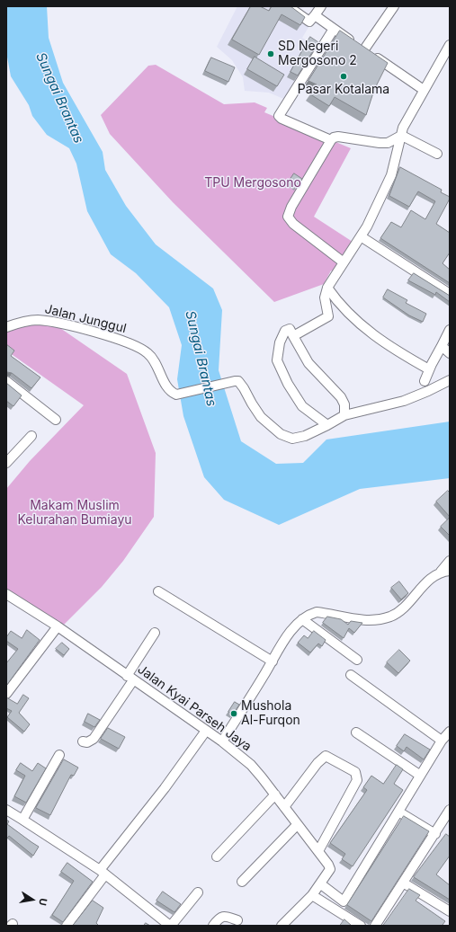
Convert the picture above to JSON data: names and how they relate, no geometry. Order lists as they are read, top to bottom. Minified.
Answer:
{"streets":{"street":["Jalan Junggul","Jalan Kyai Parseh Jaya"]},"water":["Sungai Brantas"],"parks":["TPU Mergosono","Makam Muslim Kelurahan Bumiayu"],"places":["SD Negeri Mergosono 2","Pasar Kotalama","Mushola Al-Furqon"],"north":"right"}
